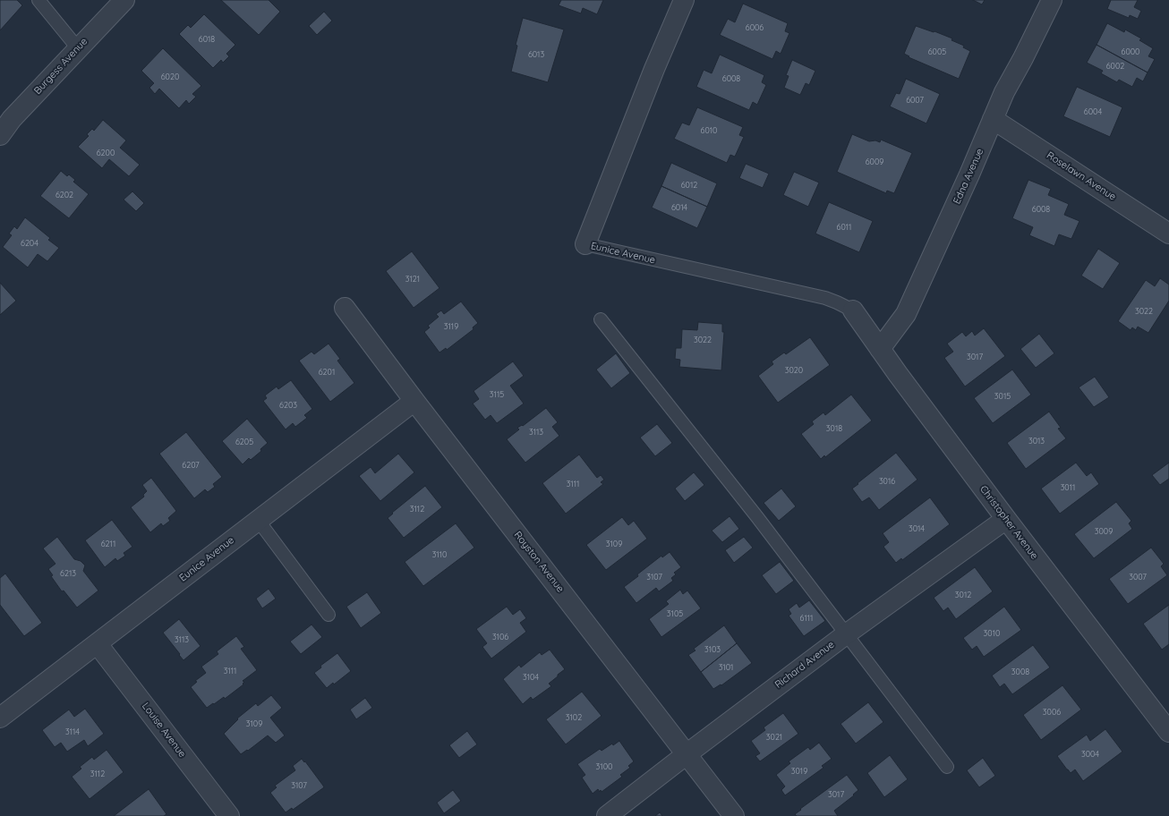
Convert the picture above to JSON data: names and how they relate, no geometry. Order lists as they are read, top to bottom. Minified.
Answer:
{"streets":{"street":["Burgess Avenue","Edna Avenue","Roselawn Avenue","Eunice Avenue","Christopher Avenue","Royston Avenue","Richard Avenue","Louise Avenue"]},"crossings":[["Edna Avenue","Roselawn Avenue"],["Edna Avenue","Christopher Avenue"],["Eunice Avenue","Christopher Avenue"],["Eunice Avenue","Royston Avenue"],["Eunice Avenue","Louise Avenue"],["Christopher Avenue","Richard Avenue"],["Royston Avenue","Richard Avenue"]],"house_numbers":["6006","6018","6005","6000","6013","6002","6020","6008","6007","6004","6010","6200","6009","6012","6202","6014","6008","6011","6204","3121","3022","3119","3022","3017","3020","6201","3115","3015","6203","3018","3113","3013","6205","6207","3016","3111","3011","3112","3014","3009","6211","3109","3110","6213","3107","3007","3012","3105","6111","3010","3106","3113","3103","3101","3111","3008","3104","3006","3102","3109","3114","3021","3004","3100","3019","3112","3107","3017"]}
